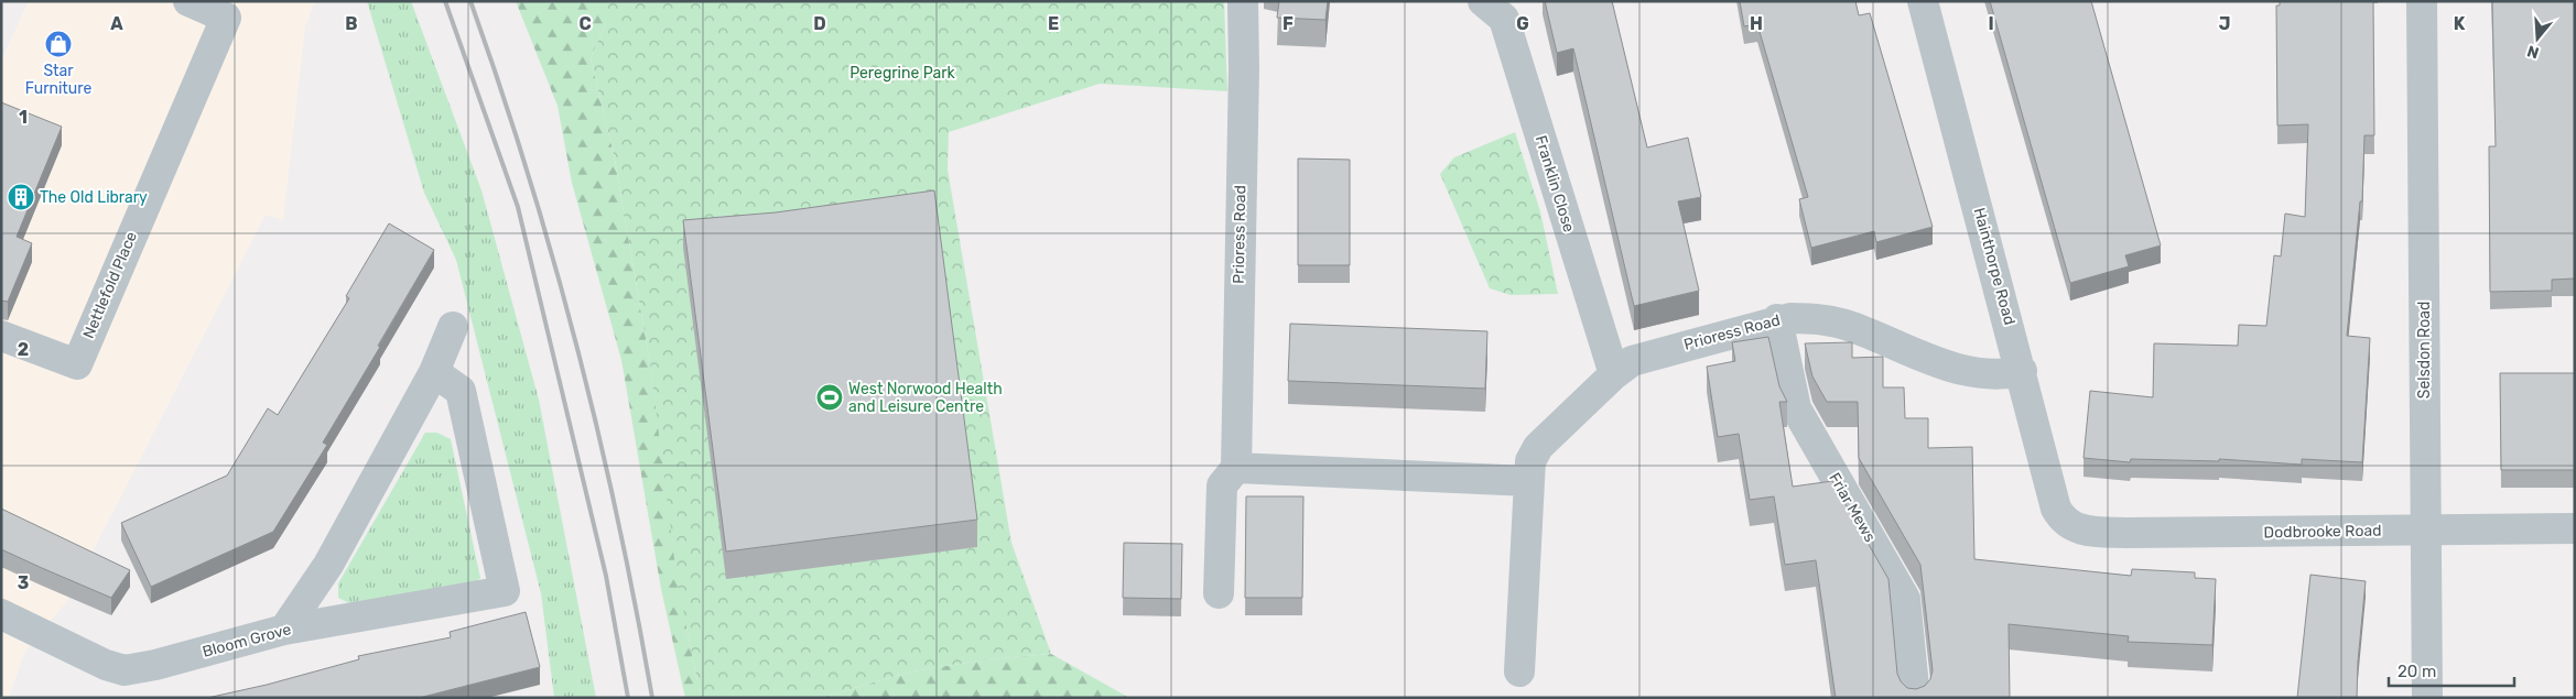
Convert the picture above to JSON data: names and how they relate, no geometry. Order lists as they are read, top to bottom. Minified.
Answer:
{"streets":{"street":["Franklin Close","Prioress Road","Hainthorpe Road","Nettlefold Place","Selsdon Road","Friar Mews","Dodbrooke Road","Bloom Grove"]},"crossings":[["Franklin Close","Prioress Road"],["Prioress Road","Hainthorpe Road"],["Prioress Road","Friar Mews"],["Hainthorpe Road","Dodbrooke Road"],["Selsdon Road","Dodbrooke Road"]],"parks":["Peregrine Park"],"places":{"shop":["Star Furniture"],"building":["The Old Library"],"sports":["West Norwood Health and Leisure Centre"]},"scale_bar":"20 m","north":"bottom","grid":{"columns":["A","B","C","D","E","F","G","H","I","J","K"],"rows":["1","2","3"]}}
